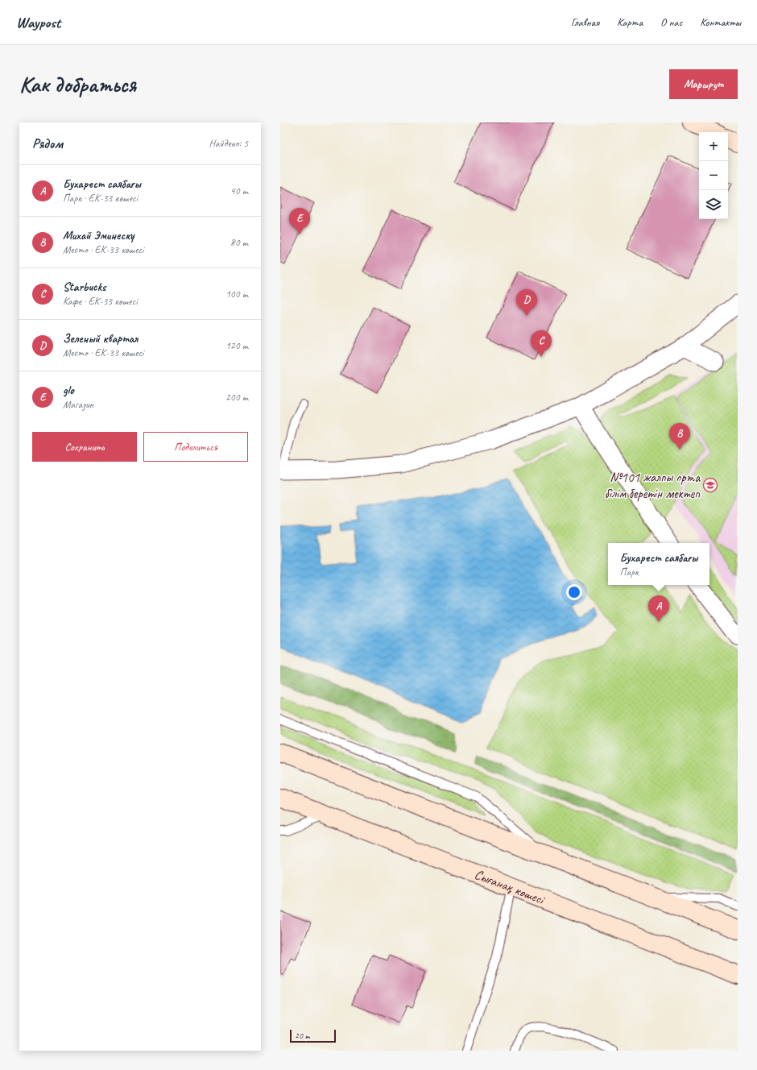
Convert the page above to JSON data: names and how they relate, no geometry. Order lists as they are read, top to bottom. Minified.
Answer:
{"streets":{"main road":["Сығанақ көшесі"]},"places":{"school or university":["№101 жалпы орта білім беретін мектеп"]},"scale_bar":"20 m","page":{"header":"Waypost","nav":["Главная","Карта","О нас","Контакты"],"buttons":["Маршрут",["Сохранить","Поделиться"]],"title":"Как добраться","heading":["Рядом","Найдено: 5"],"map_buttons":["+","−"],"list":[{"mark":"A","name":"Бухарест саябағы","note":"Парк · ЕК-33 көшесі","value":"40 m"},{"mark":"B","name":"Михай Эминеску","note":"Место · ЕК-33 көшесі","value":"80 m"},{"mark":"C","name":"Starbucks","note":"Кафе · ЕК-33 көшесі","value":"100 m"},{"mark":"D","name":"Зеленый квартал","note":"Место · ЕК-33 көшесі","value":"120 m"},{"mark":"E","name":"glo","note":"Магазин","value":"200 m"}],"pins":["E","D","C","B","A"],"popup":["Бухарест саябағы","Парк"],"scale":"20 m"}}
